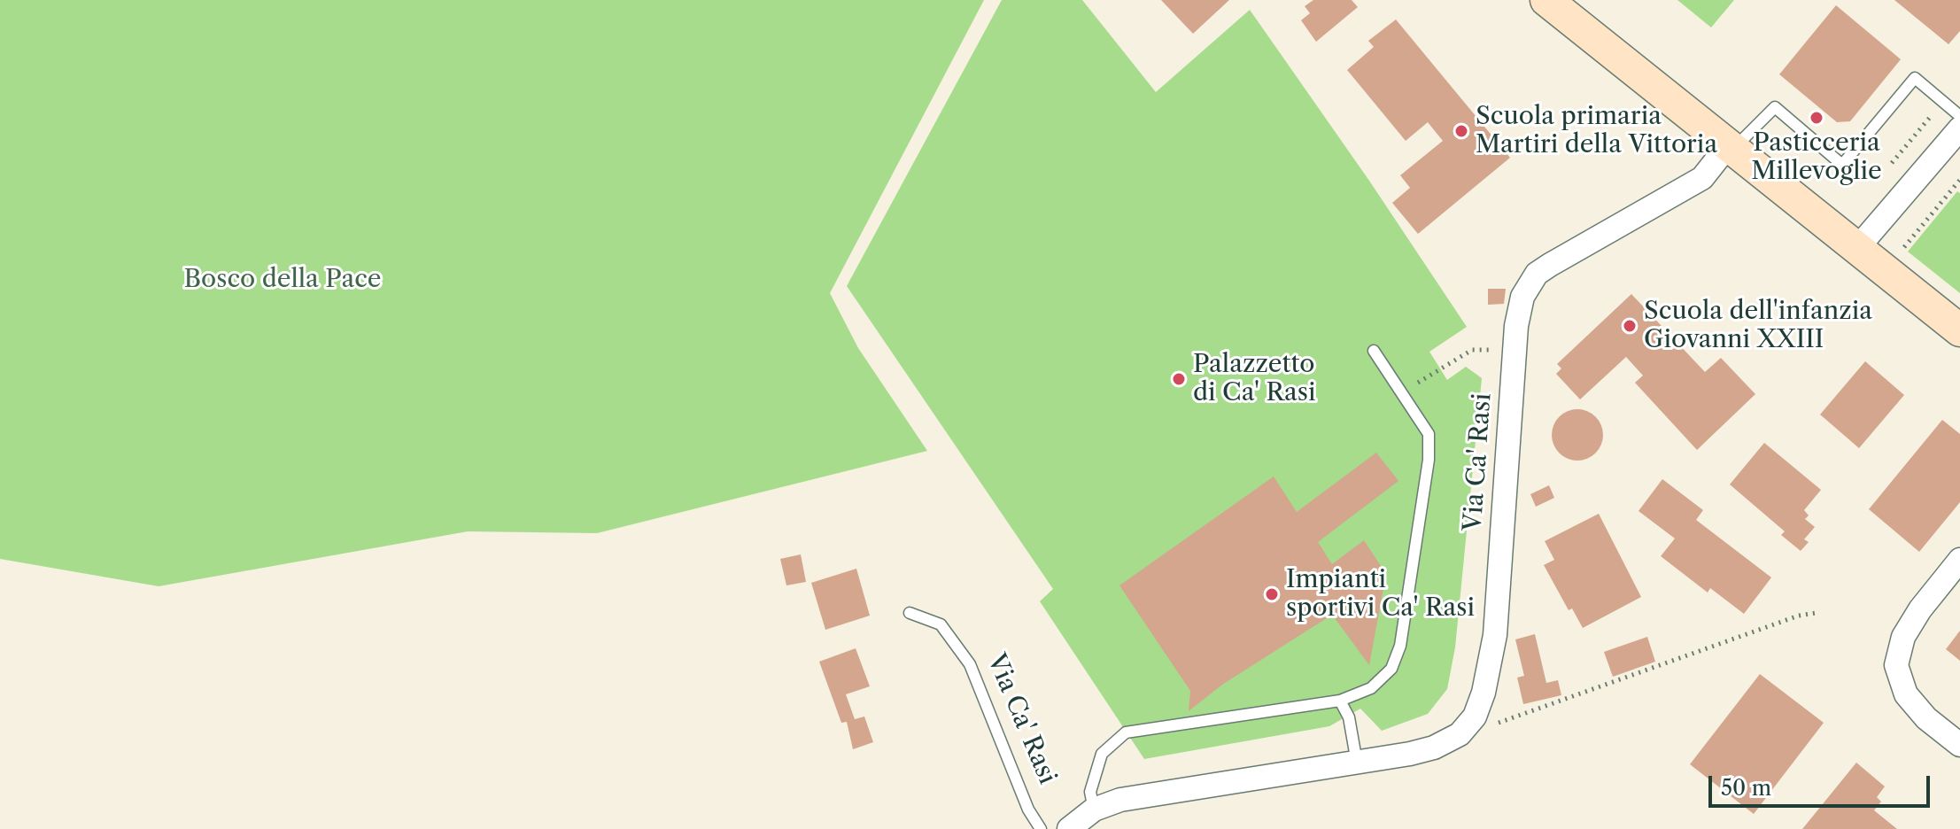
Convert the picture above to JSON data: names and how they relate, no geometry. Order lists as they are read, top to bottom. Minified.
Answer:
{"streets":{"street":["Via Ca' Rasi"]},"parks":["Bosco della Pace"],"places":["Pasticceria Millevoglie","Scuola primaria Martiri della Vittoria","Scuola dell'infanzia Giovanni XXIII","Palazzetto di Ca' Rasi","Impianti sportivi Ca' Rasi"],"scale_bar":"50 m"}
